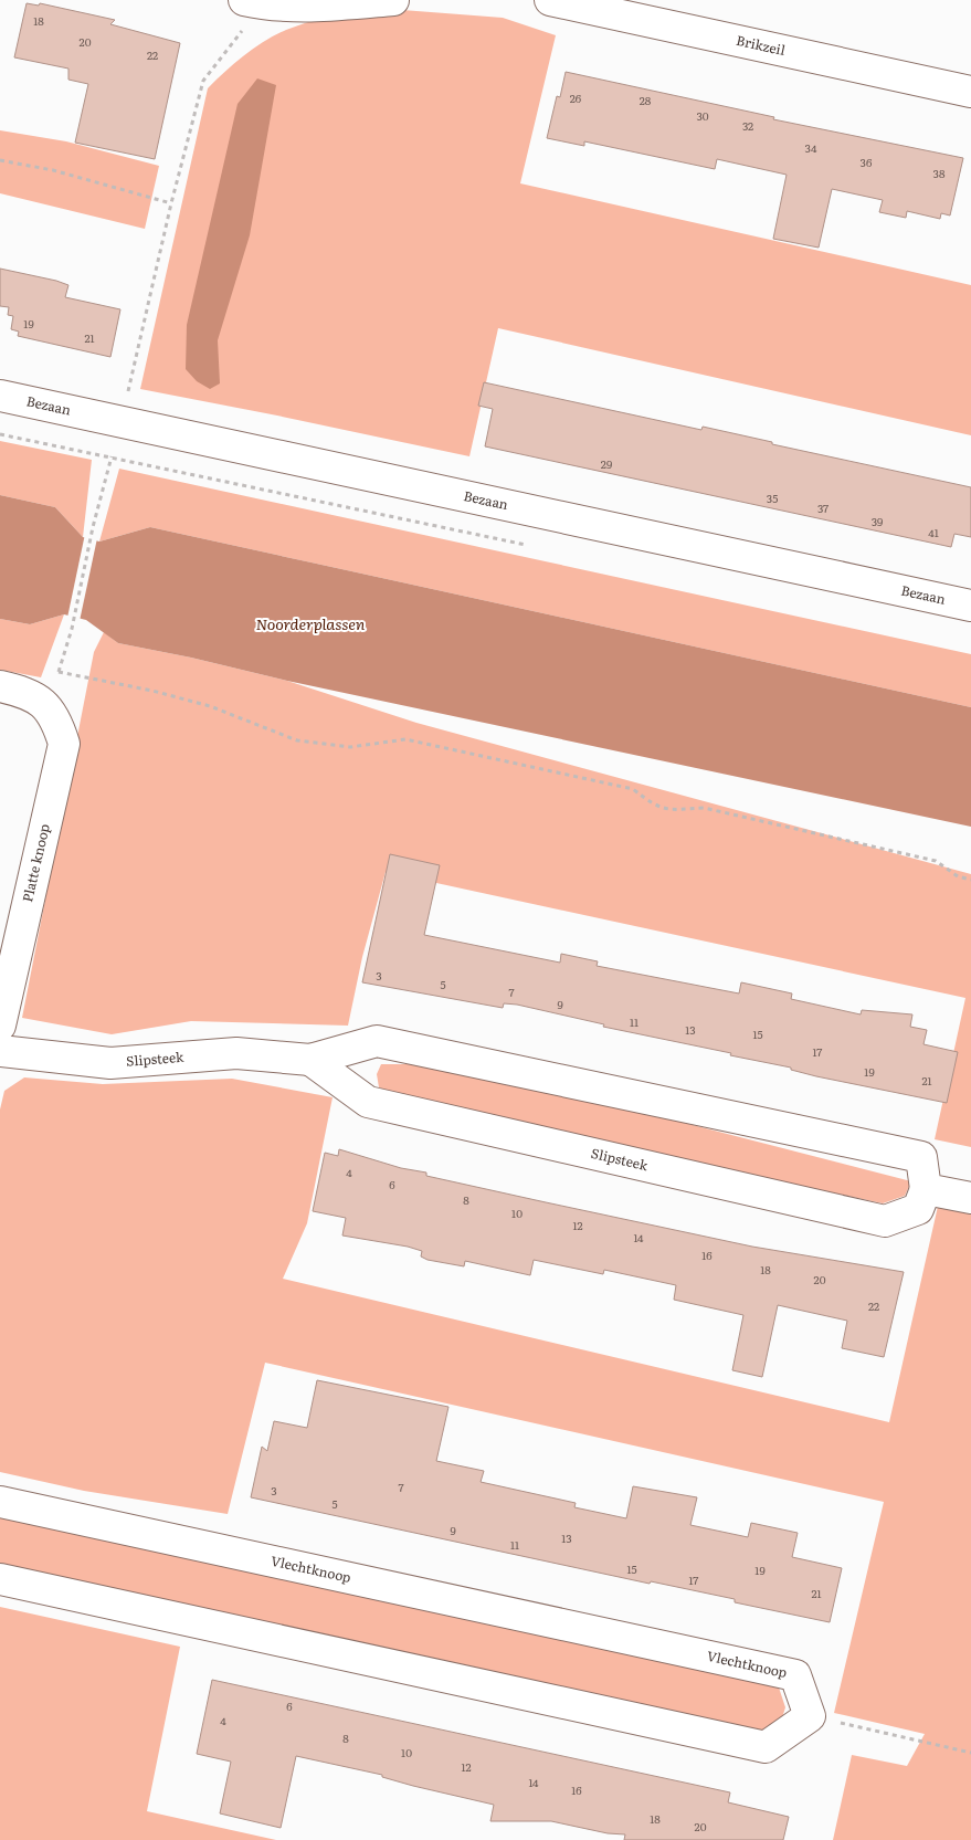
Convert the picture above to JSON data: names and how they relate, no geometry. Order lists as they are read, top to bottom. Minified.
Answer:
{"streets":{"street":["Brikzeil","Bezaan","Platte knoop","Slipsteek","Vlechtknoop"]},"water":["Noorderplassen"],"house_numbers":["18","20","22","26","28","30","32","34","36","38","19","21","29","35","37","39","41","3","5","7","9","11","13","15","17","19","21","4","6","8","10","12","14","16","18","20","22","7","3","5","9","13","11","15","19","17","21","6","4","8","10","12","14","16","18","20"]}
